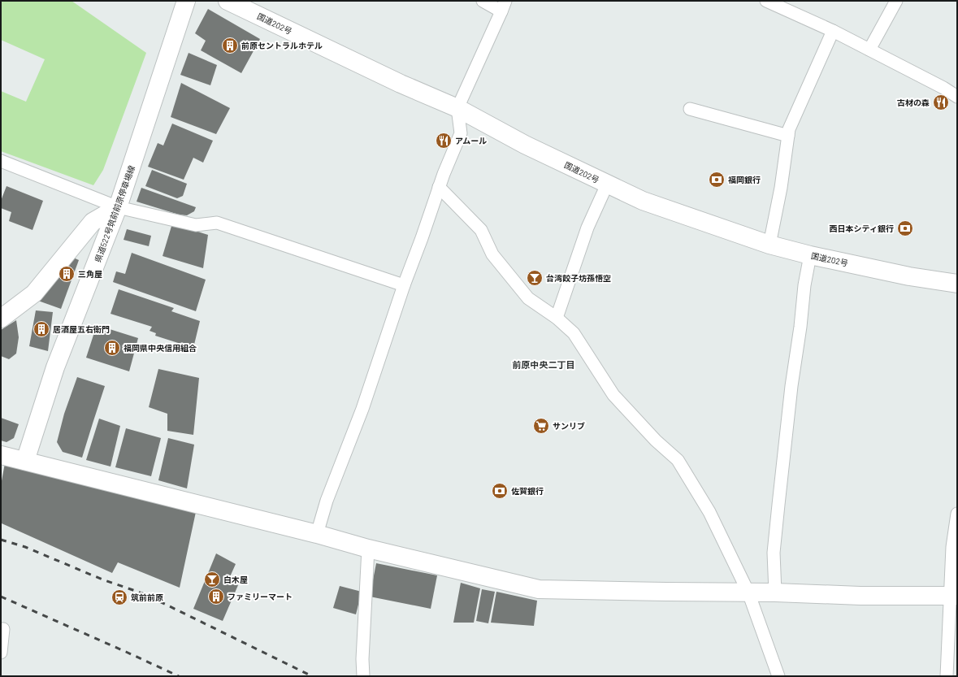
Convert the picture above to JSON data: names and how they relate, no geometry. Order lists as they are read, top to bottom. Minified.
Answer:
{"streets":{"main road":["国道202号","県道522号筑前前原停車場線"]},"districts":["前原中央二丁目"],"places":{"building":["前原セントラルホテル","三角屋","居酒屋五右衛門","福岡県中央信用組合","ファミリーマート"],"restaurant":["古材の森","アムール"],"bank":["福岡銀行","西日本シティ銀行","佐賀銀行"],"bar":["台湾餃子坊孫悟空","白木屋"],"supermarket":["サンリブ"],"station":["筑前前原"]}}
